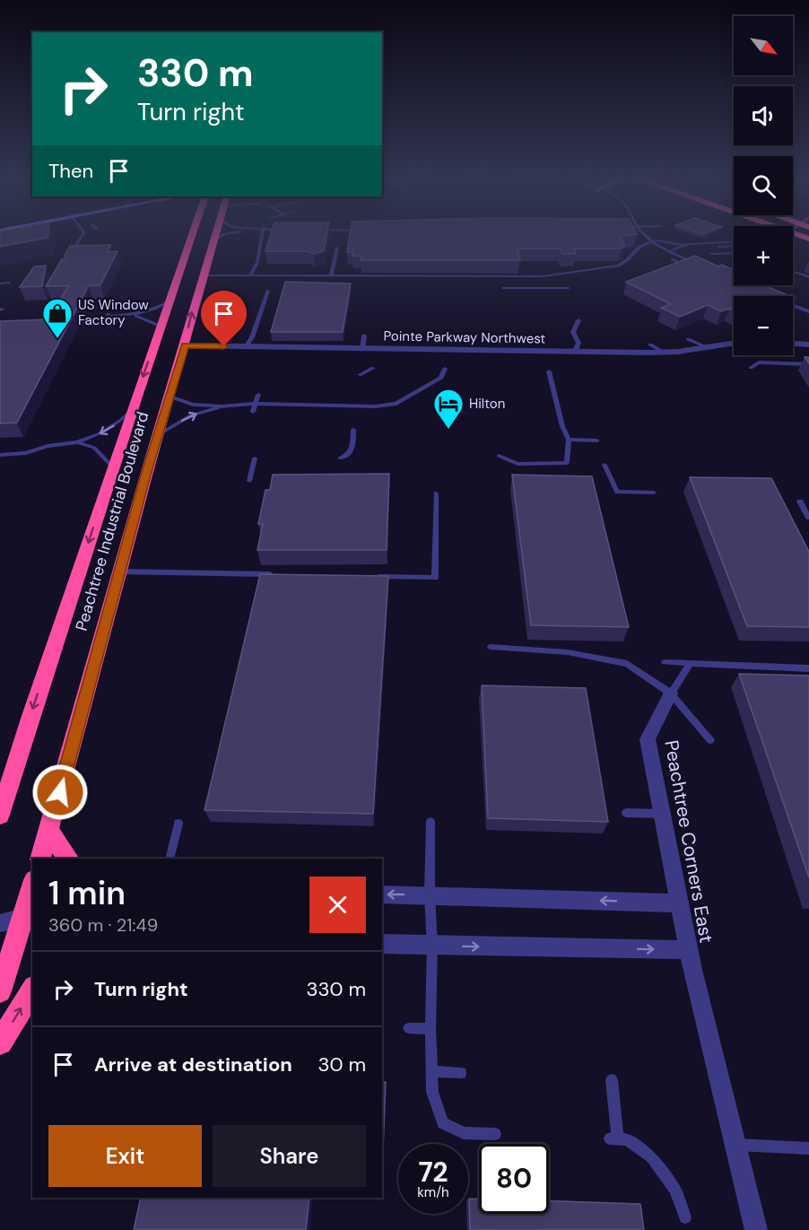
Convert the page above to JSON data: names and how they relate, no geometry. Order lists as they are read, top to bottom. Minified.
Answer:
{"streets":{"highway":["Peachtree Industrial Boulevard"],"street":["Pointe Parkway Northwest","Peachtree Corners East"]},"crossings":[["Pointe Parkway Northwest","Peachtree Industrial Boulevard"]],"places":{"shop":["US Window Factory"],"hotel":["Hilton"]},"north":"bottom right","page":{"map_buttons":["+","−"],"turn":["330 m","Turn right"],"then":"Then","heading":["1 min","360 m · 21:49"],"list":[{"name":"Turn right","value":"330 m"},{"name":"Arrive at destination","value":"30 m"}],"buttons":["Exit","Share"],"speed":"72 km/h","limit":"80"}}
